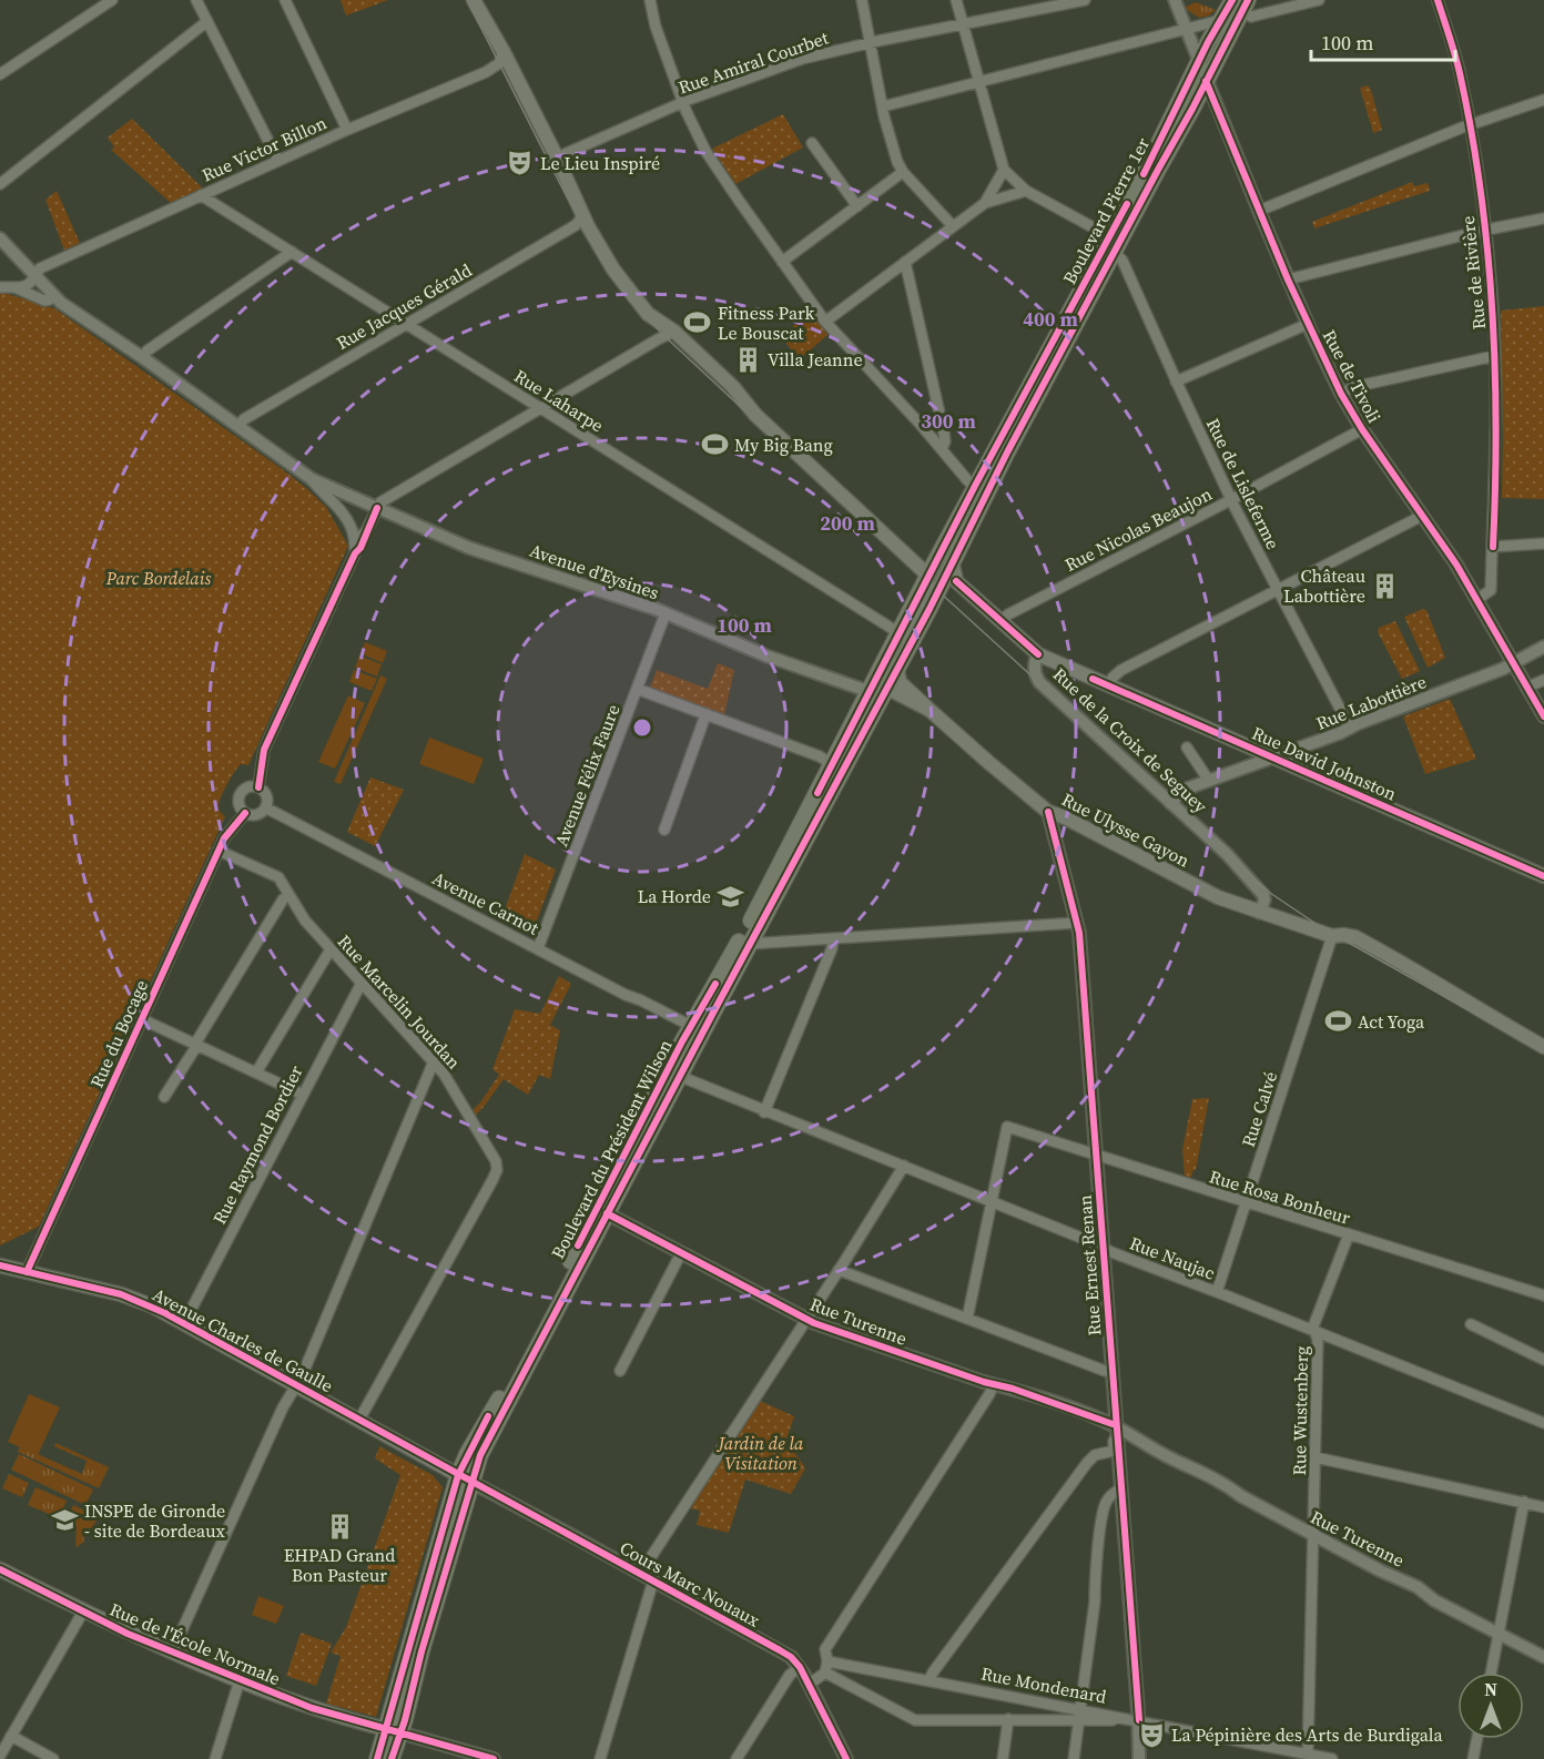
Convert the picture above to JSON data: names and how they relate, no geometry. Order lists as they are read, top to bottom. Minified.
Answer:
{"streets":{"main road":["Boulevard Pierre 1er","Rue de la Croix de Seguey","Rue David Johnston","Rue Ulysse Gayon","Boulevard du Président Wilson","Avenue Charles de Gaulle","Rue de l'École Normale"],"street":["Rue Amiral Courbet","Rue Victor Billon","Rue de Rivière","Rue Jacques Gérald","Rue de Tivoli","Rue Laharpe","Rue de Lisleferme","Rue Nicolas Beaujon","Avenue d'Eysines","Rue Labottière","Avenue Félix Faure","Avenue Carnot","Rue Marcelin Jourdan","Rue du Bocage","Rue Calvé","Rue Raymond Bordier","Rue Rosa Bonheur","Rue Naujac","Rue Ernest Renan","Rue Turenne","Rue Wustenberg","Cours Marc Nouaux","Rue Mondenard"]},"crossings":[["Rue Victor Billon","Rue Laharpe"],["Rue Victor Billon","Avenue d'Eysines"],["Boulevard Pierre 1er","Rue de Tivoli"],["Boulevard Pierre 1er","Rue de Lisleferme"],["Boulevard Pierre 1er","Boulevard du Président Wilson"],["Rue de Rivière","Rue de Tivoli"],["Rue Jacques Gérald","Rue Laharpe"],["Rue Jacques Gérald","Avenue d'Eysines"],["Rue de Tivoli","Rue Nicolas Beaujon"],["Rue de Tivoli","Rue Labottière"],["Rue Laharpe","Boulevard du Président Wilson"],["Rue de Lisleferme","Rue Nicolas Beaujon"],["Rue de Lisleferme","Rue Labottière"],["Rue Nicolas Beaujon","Rue de la Croix de Seguey"],["Avenue d'Eysines","Avenue Félix Faure"],["Avenue d'Eysines","Boulevard du Président Wilson"],["Rue Labottière","Rue de la Croix de Seguey"],["Rue Labottière","Rue David Johnston"],["Rue de la Croix de Seguey","Rue David Johnston"],["Rue de la Croix de Seguey","Rue Ulysse Gayon"],["Avenue Félix Faure","Avenue Carnot"],["Rue Ulysse Gayon","Rue Calvé"],["Rue Ulysse Gayon","Boulevard du Président Wilson"],["Rue Ulysse Gayon","Rue Ernest Renan"],["Avenue Carnot","Rue du Bocage"],["Avenue Carnot","Boulevard du Président Wilson"],["Rue Marcelin Jourdan","Rue du Bocage"],["Rue Marcelin Jourdan","Rue Raymond Bordier"],["Rue Marcelin Jourdan","Avenue Charles de Gaulle"],["Rue du Bocage","Avenue Charles de Gaulle"],["Rue Calvé","Rue Rosa Bonheur"],["Rue Calvé","Rue Naujac"],["Rue Raymond Bordier","Avenue Charles de Gaulle"],["Boulevard du Président Wilson","Rue Naujac"],["Boulevard du Président Wilson","Rue Turenne"],["Boulevard du Président Wilson","Avenue Charles de Gaulle"],["Boulevard du Président Wilson","Cours Marc Nouaux"],["Boulevard du Président Wilson","Rue de l'École Normale"],["Rue Rosa Bonheur","Rue Naujac"],["Rue Rosa Bonheur","Rue Ernest Renan"],["Rue Rosa Bonheur","Rue Wustenberg"],["Rue Naujac","Rue Ernest Renan"],["Rue Naujac","Rue Wustenberg"],["Rue Ernest Renan","Rue Turenne"],["Rue Ernest Renan","Rue Mondenard"],["Rue Turenne","Rue Wustenberg"],["Avenue Charles de Gaulle","Cours Marc Nouaux"],["Rue Wustenberg","Rue Mondenard"]],"parks":["Parc Bordelais","Jardin de la Visitation"],"places":{"theatre":["Le Lieu Inspiré","La Pépinière des Arts de Burdigala"],"sports":["Fitness Park Le Bouscat","My Big Bang","Act Yoga"],"building":["Villa Jeanne","Château Labottière","EHPAD Grand Bon Pasteur"],"school or university":["La Horde","INSPE de Gironde - site de Bordeaux"]},"scale_bar":"100 m","north":"top","rings":["400 m","300 m","200 m","100 m"]}
